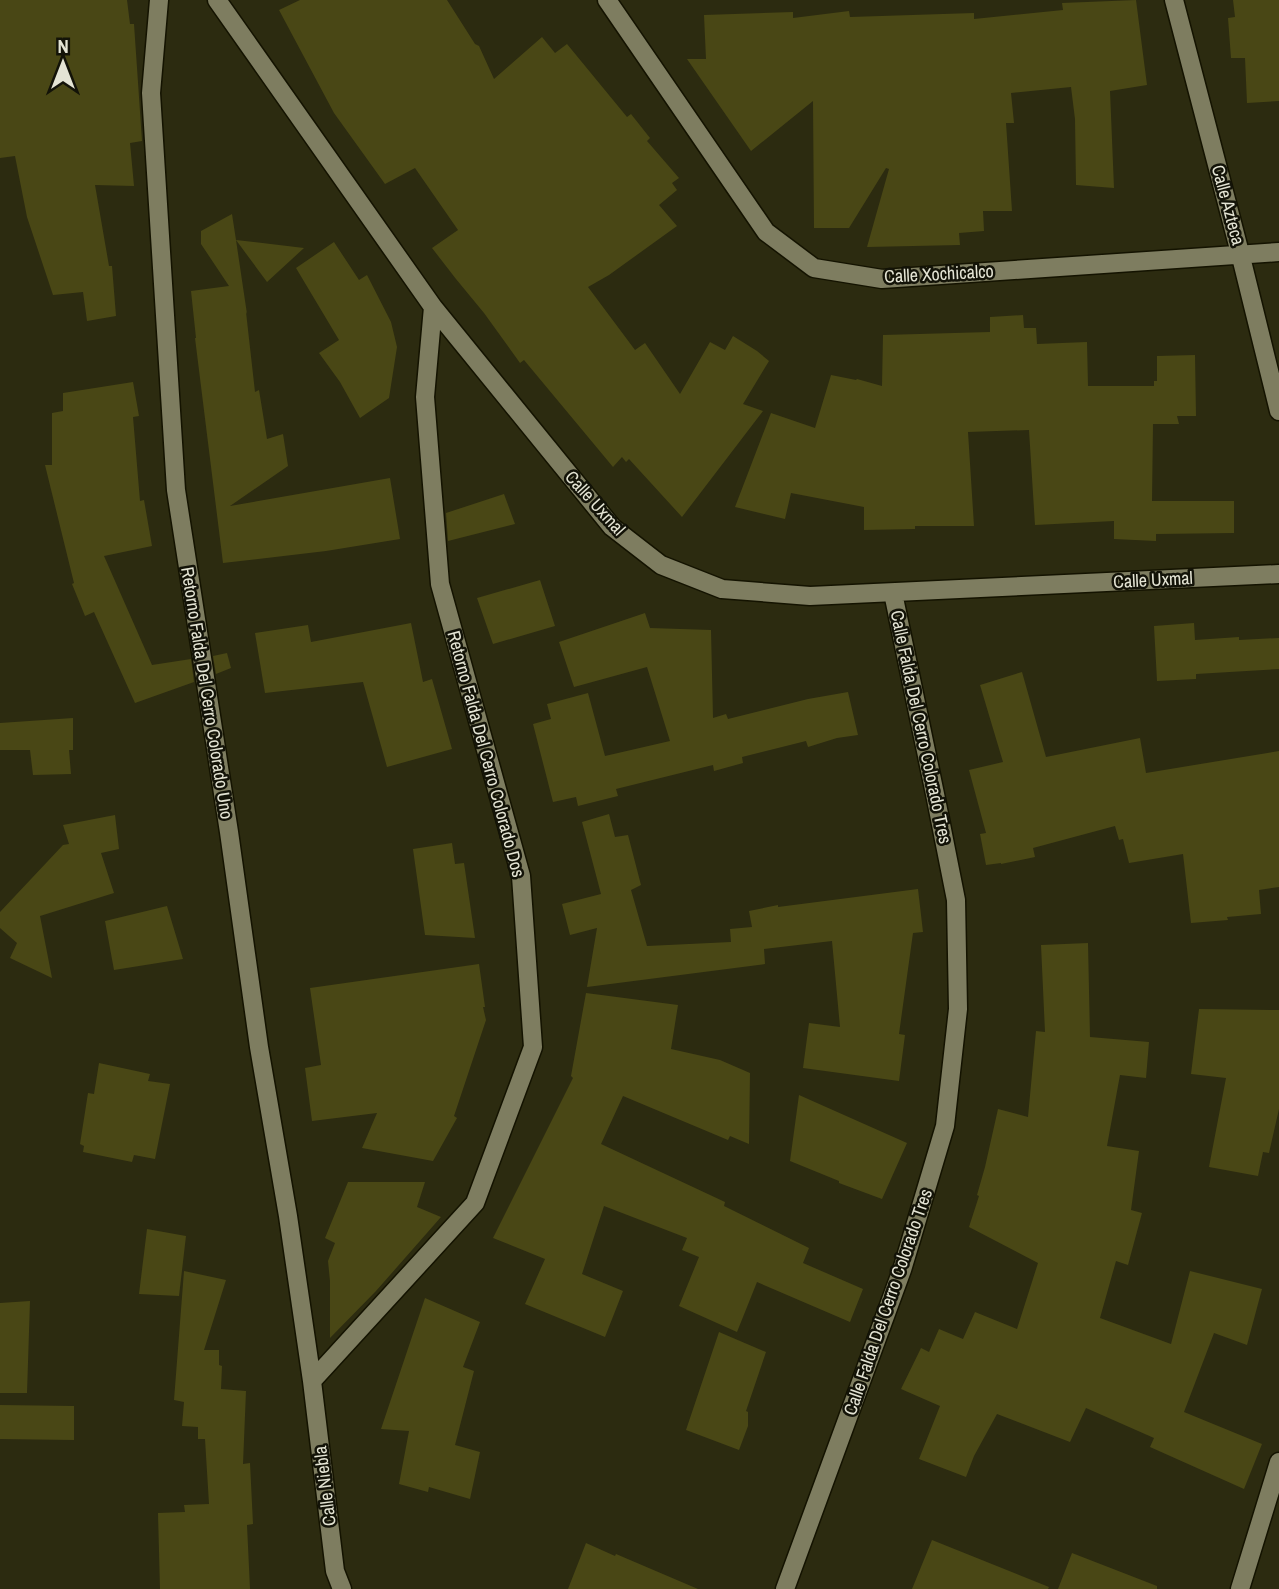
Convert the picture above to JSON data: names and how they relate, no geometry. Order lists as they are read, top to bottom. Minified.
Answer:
{"streets":{"street":["Calle Azteca","Calle Xochicalco","Calle Uxmal","Retorno Falda Del Cerro Colorado Uno","Calle Falda Del Cerro Colorado Tres","Retorno Falda Del Cerro Colorado Dos","Calle Niebla"]},"crossings":[["Calle Azteca","Calle Xochicalco"],["Calle Uxmal","Calle Falda Del Cerro Colorado Tres"],["Calle Uxmal","Retorno Falda Del Cerro Colorado Dos"],["Retorno Falda Del Cerro Colorado Uno","Retorno Falda Del Cerro Colorado Dos"],["Retorno Falda Del Cerro Colorado Uno","Calle Niebla"],["Retorno Falda Del Cerro Colorado Dos","Calle Niebla"]],"north":"top"}
